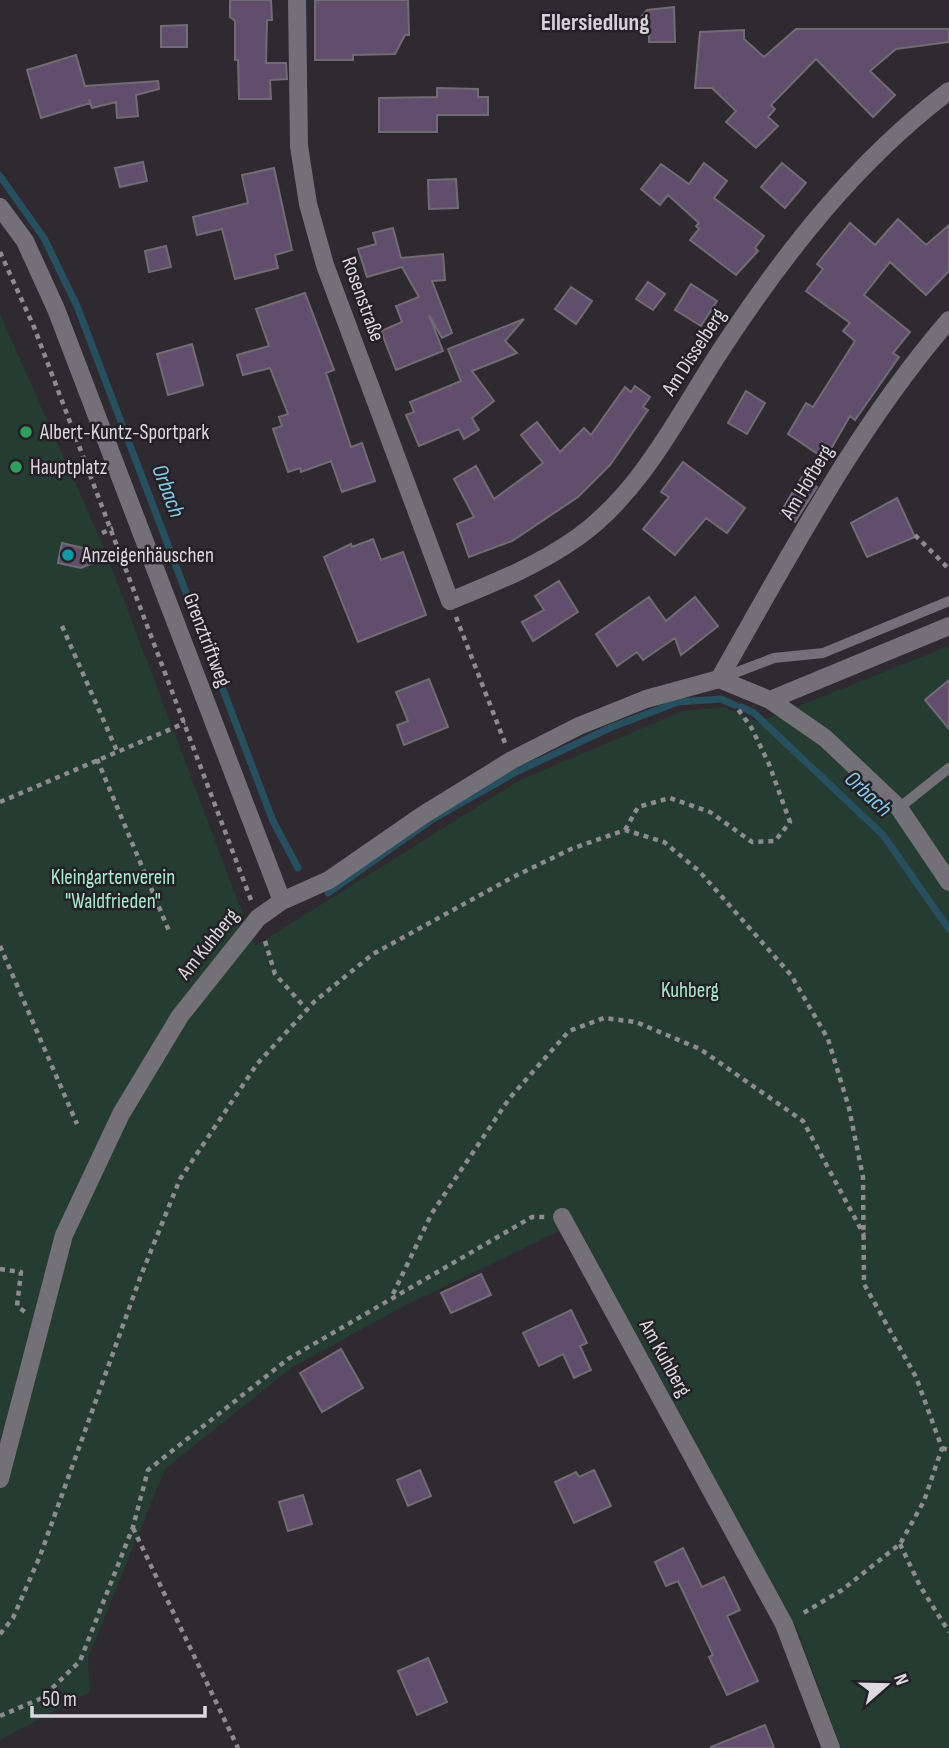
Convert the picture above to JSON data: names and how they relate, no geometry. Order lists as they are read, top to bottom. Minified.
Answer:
{"streets":{"street":["Rosenstraße","Am Disselberg","Am Hofberg","Grenztriftweg","Am Kuhberg"]},"crossings":[["Rosenstraße","Am Disselberg"],["Am Hofberg","Am Kuhberg"],["Grenztriftweg","Am Kuhberg"]],"districts":["Ellersiedlung"],"water":["Orbach"],"parks":["Kleingartenverein \"Waldfrieden\"","Kuhberg"],"places":["Albert-Kuntz-Sportpark","Hauptplatz","Anzeigenhäuschen"],"scale_bar":"50 m","north":"right"}
